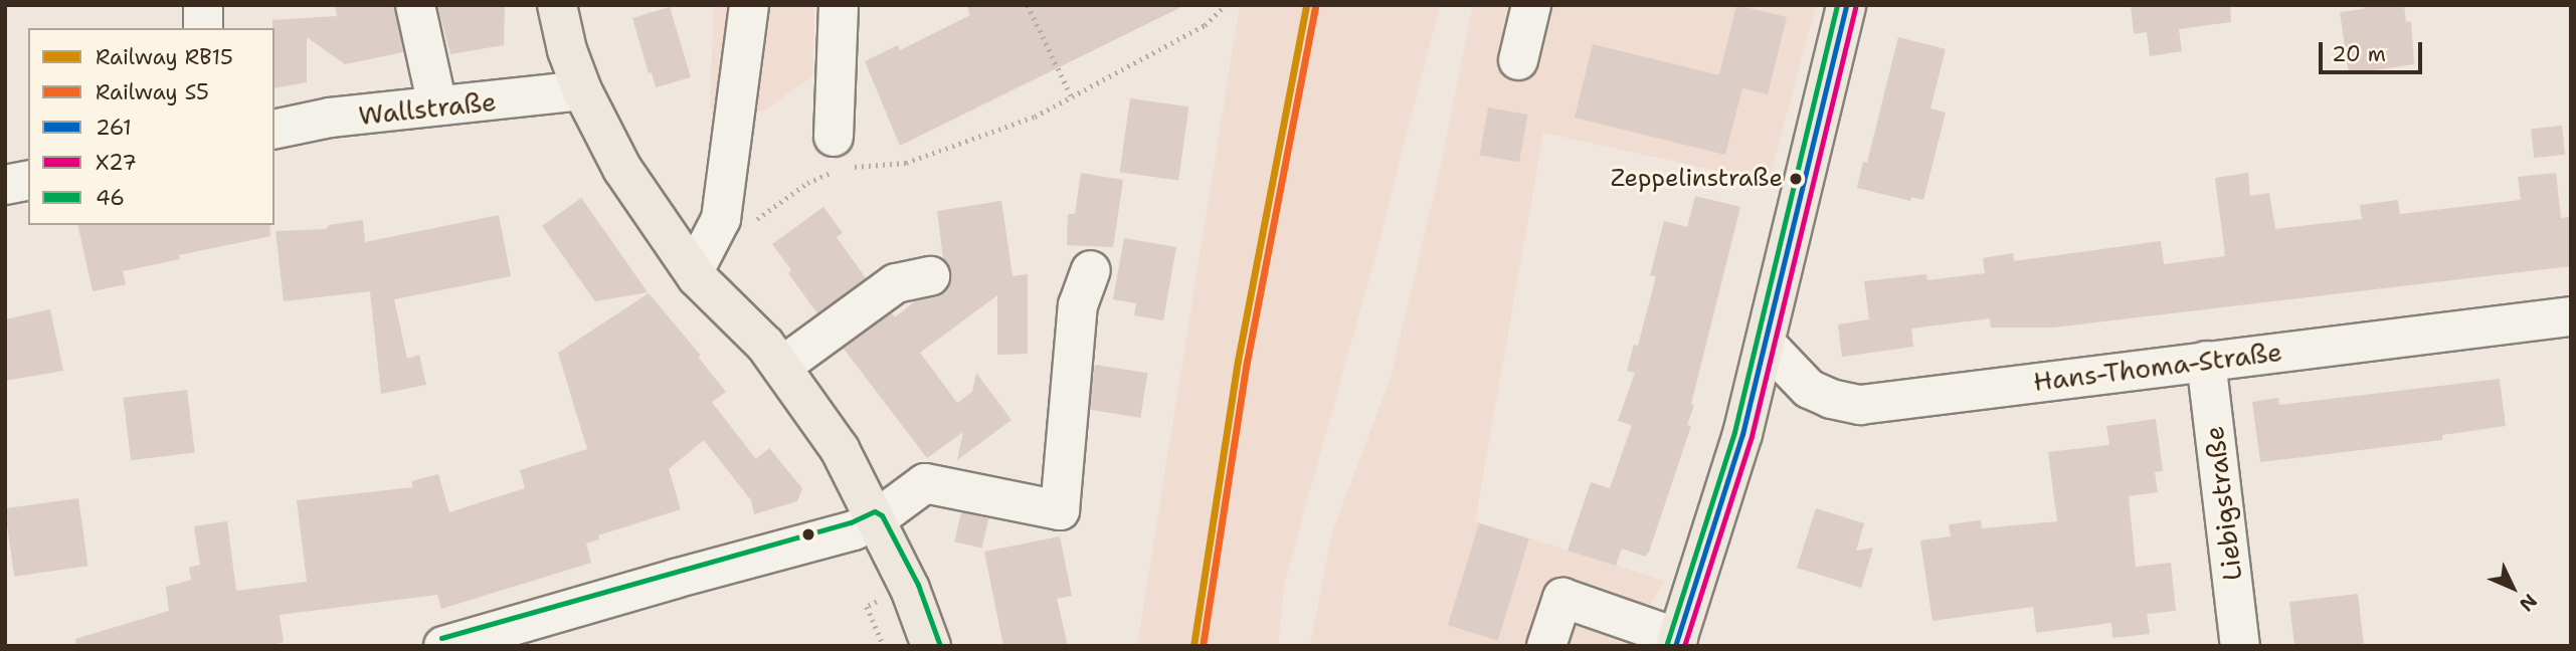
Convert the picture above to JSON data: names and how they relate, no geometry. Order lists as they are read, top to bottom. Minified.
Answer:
{"streets":{"street":["Wallstraße","Hans-Thoma-Straße","Liebigstraße"]},"crossings":[["Hans-Thoma-Straße","Liebigstraße"]],"places":["Zeppelinstraße"],"lines":["rail line RB15","transit line 261","transit line 46","rail line S5","transit line X27"],"legend":["Railway RB15","Railway S5","261","X27","46"],"scale_bar":"20 m","north":"bottom right"}
